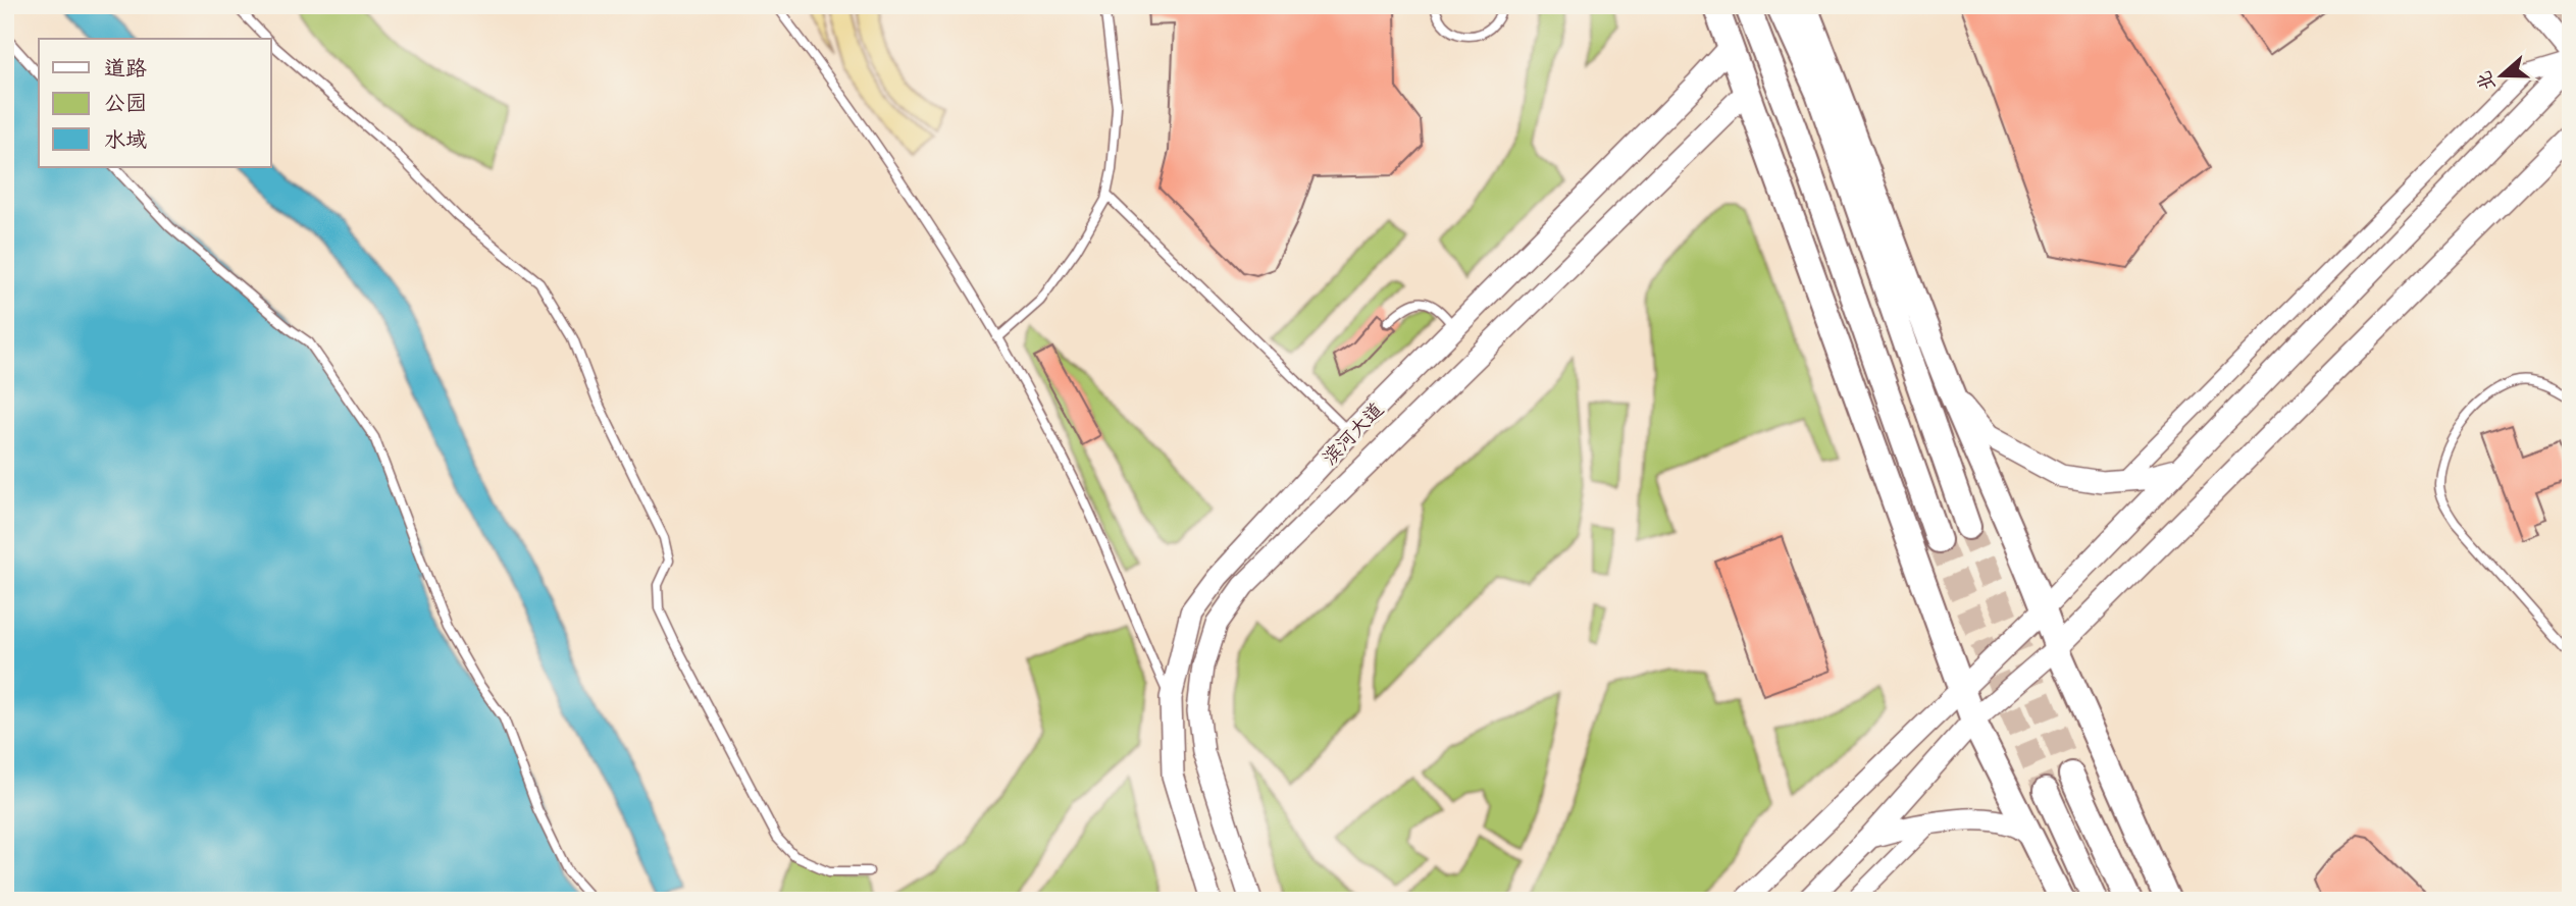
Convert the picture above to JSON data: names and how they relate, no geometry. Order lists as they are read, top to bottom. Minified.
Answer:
{"streets":{"street":["滨河大道"]},"legend":["道路","公园","水域"],"north":"left"}
